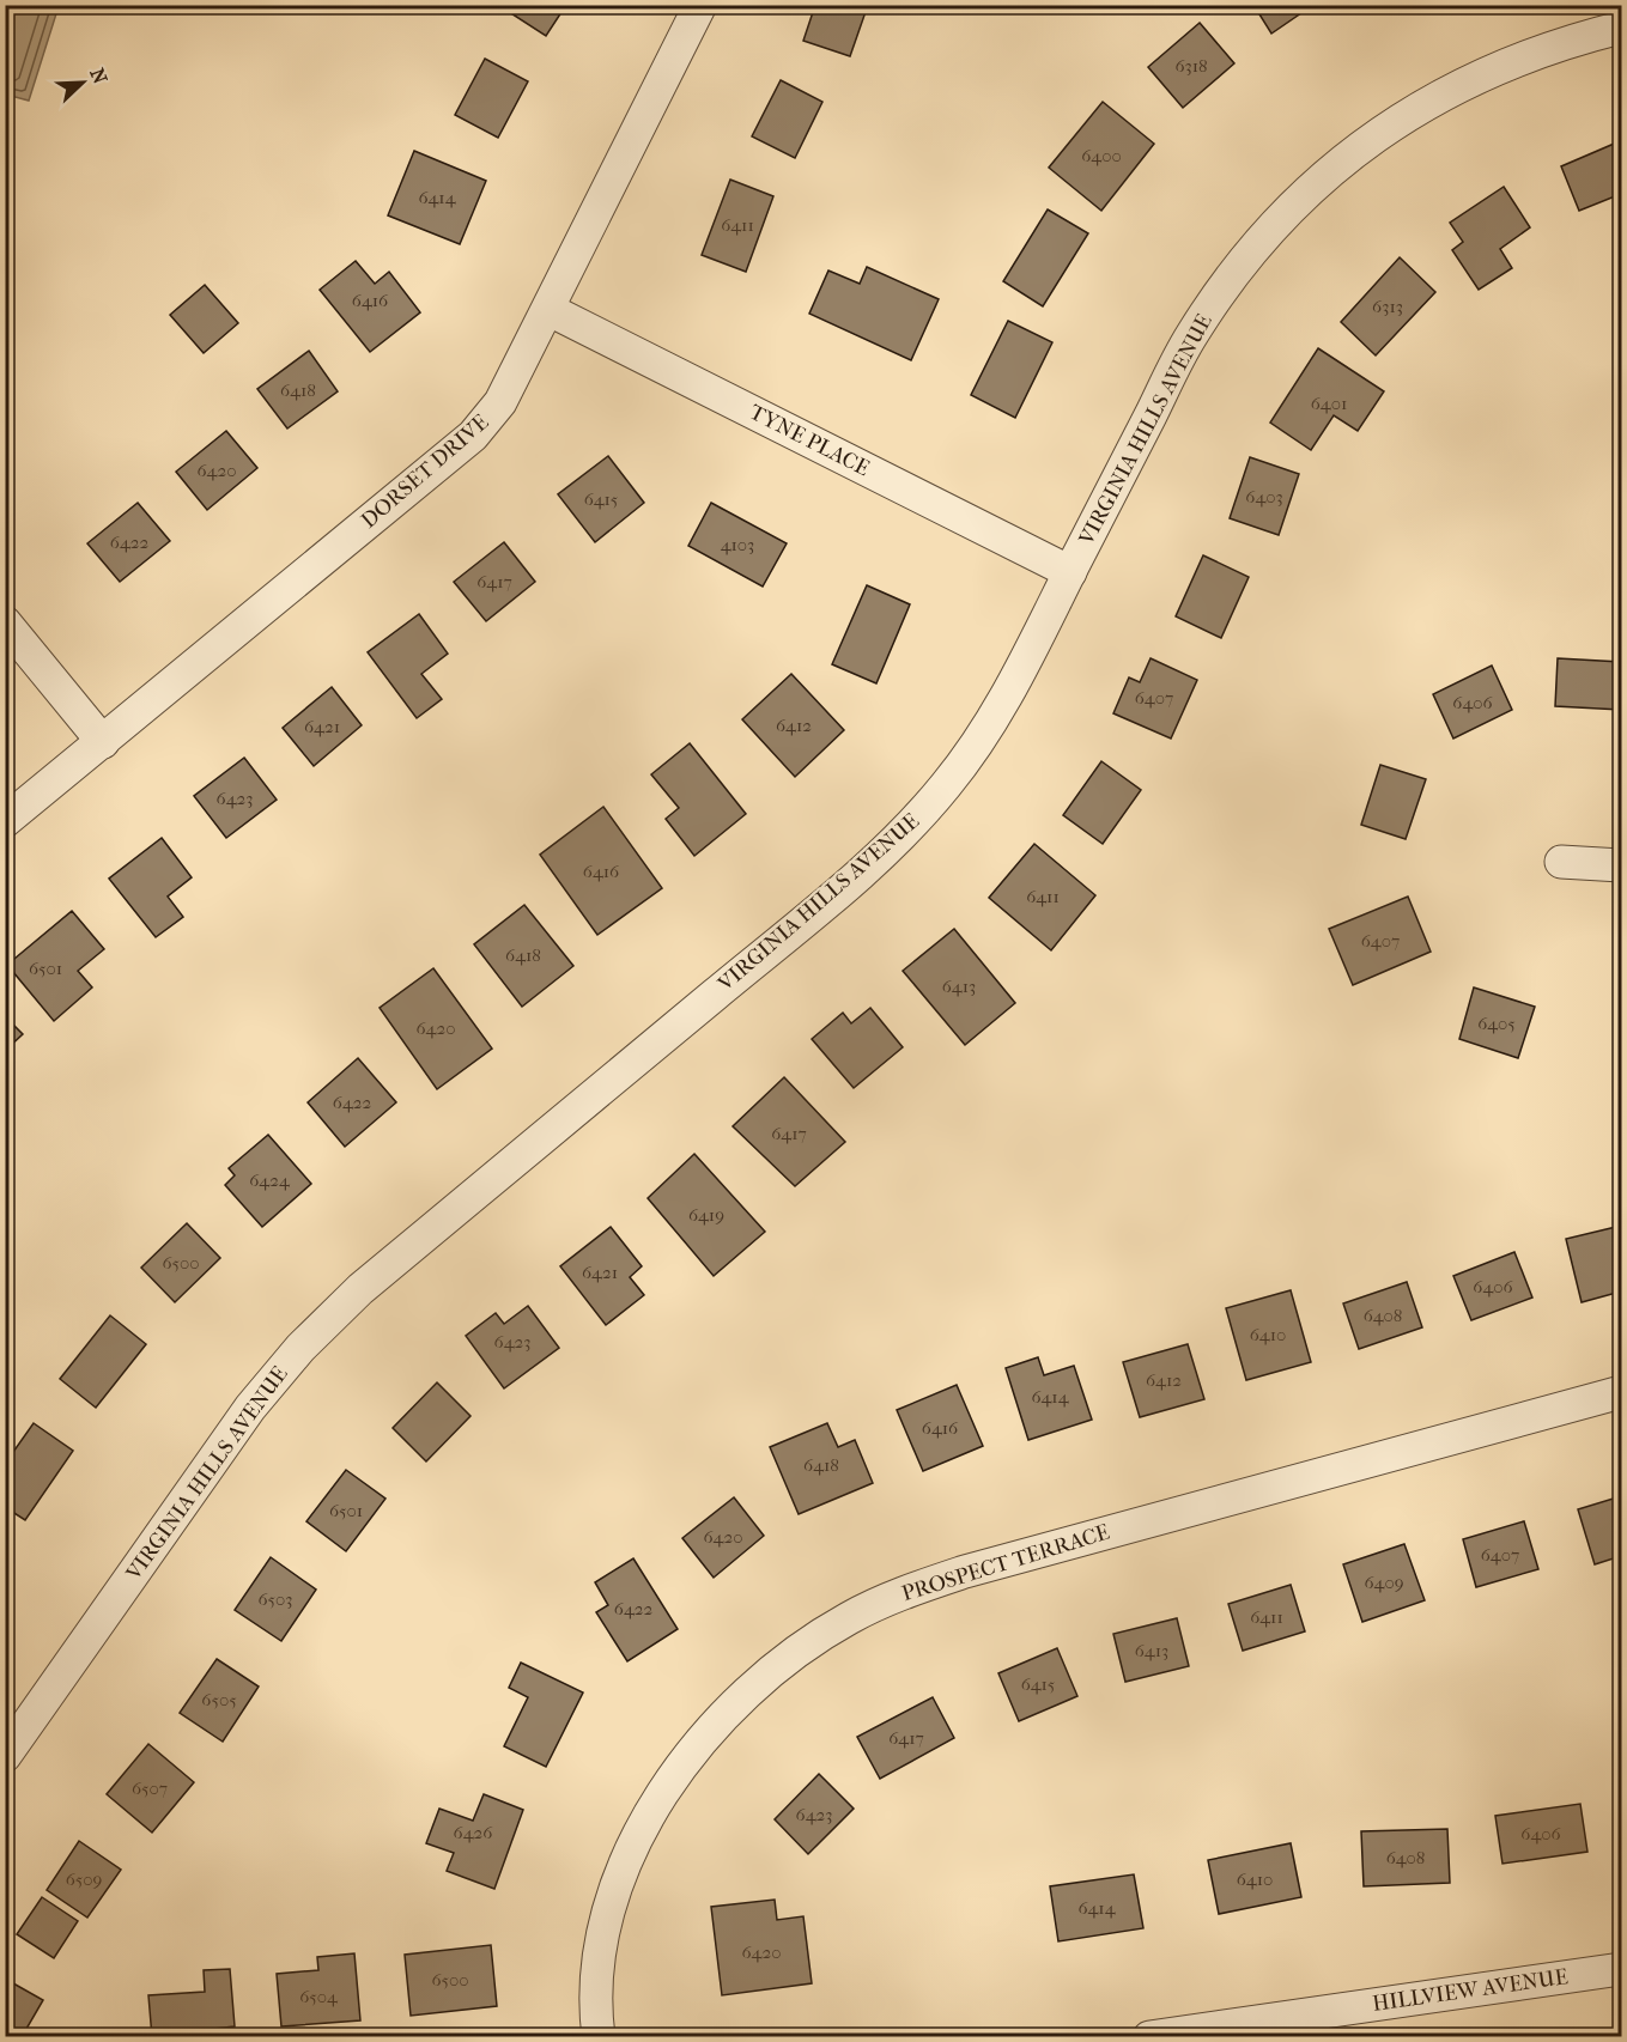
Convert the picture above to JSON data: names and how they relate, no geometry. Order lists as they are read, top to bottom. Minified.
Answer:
{"streets":{"street":["VIRGINIA HILLS AVENUE","TYNE PLACE","DORSET DRIVE","PROSPECT TERRACE","HILLVIEW AVENUE"]},"crossings":[["VIRGINIA HILLS AVENUE","TYNE PLACE"],["TYNE PLACE","DORSET DRIVE"]],"house_numbers":["6318","6400","6414","6411","6416","6313","6418","6401","6420","6403","6415","6422","4103","6417","6407","6406","6412","6421","6423","6416","6411","6407","6418","6501","6413","6405","6420","6422","6417","6424","6419","6500","6421","6406","6408","6410","6423","6412","6414","6416","6418","6501","6420","6407","6409","6503","6422","6411","6413","6415","6505","6417","6507","6423","6426","6406","6408","6509","6410","6414","6420","6500","6504"],"north":"top right"}
